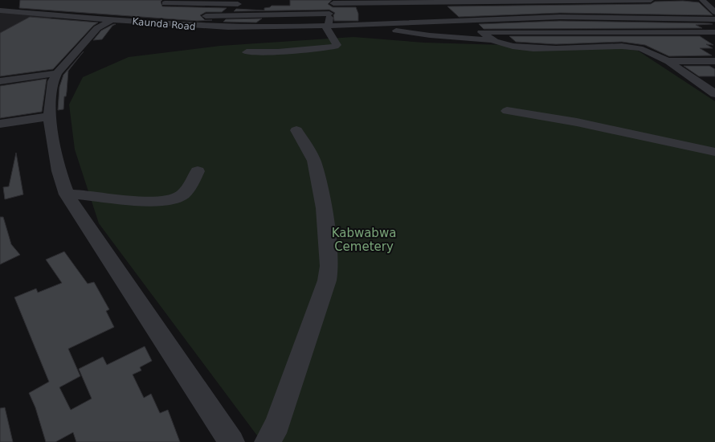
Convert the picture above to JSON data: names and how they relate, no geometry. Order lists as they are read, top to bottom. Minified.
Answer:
{"streets":{"street":["Kaunda Road"]},"parks":["Kabwabwa Cemetery"]}
